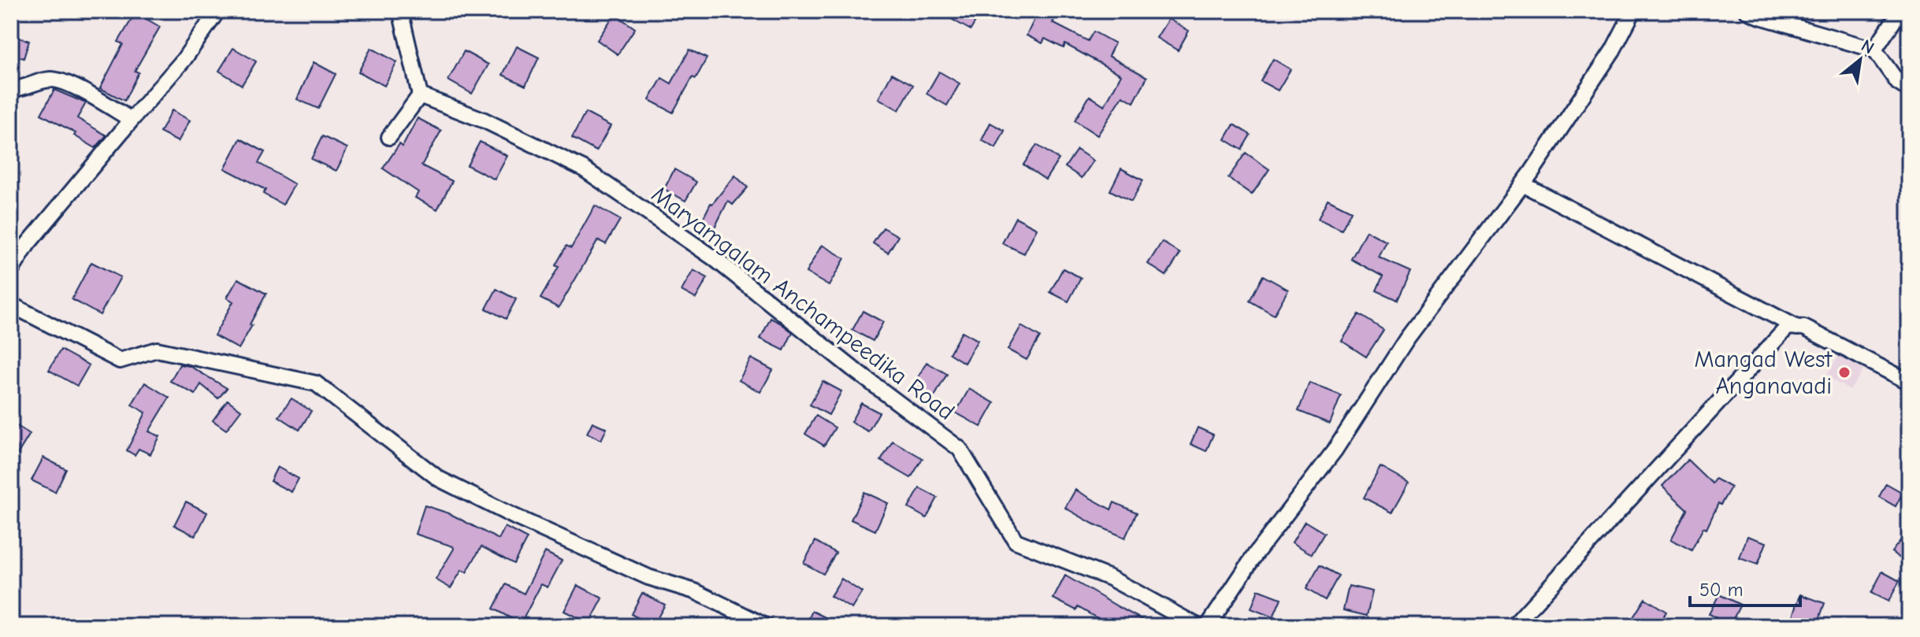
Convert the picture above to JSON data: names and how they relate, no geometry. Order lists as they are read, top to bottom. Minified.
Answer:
{"streets":{"street":["Maryamgalam Anchampeedika Road"]},"places":["Mangad West Anganavadi"],"scale_bar":"50 m","north":"top right"}
